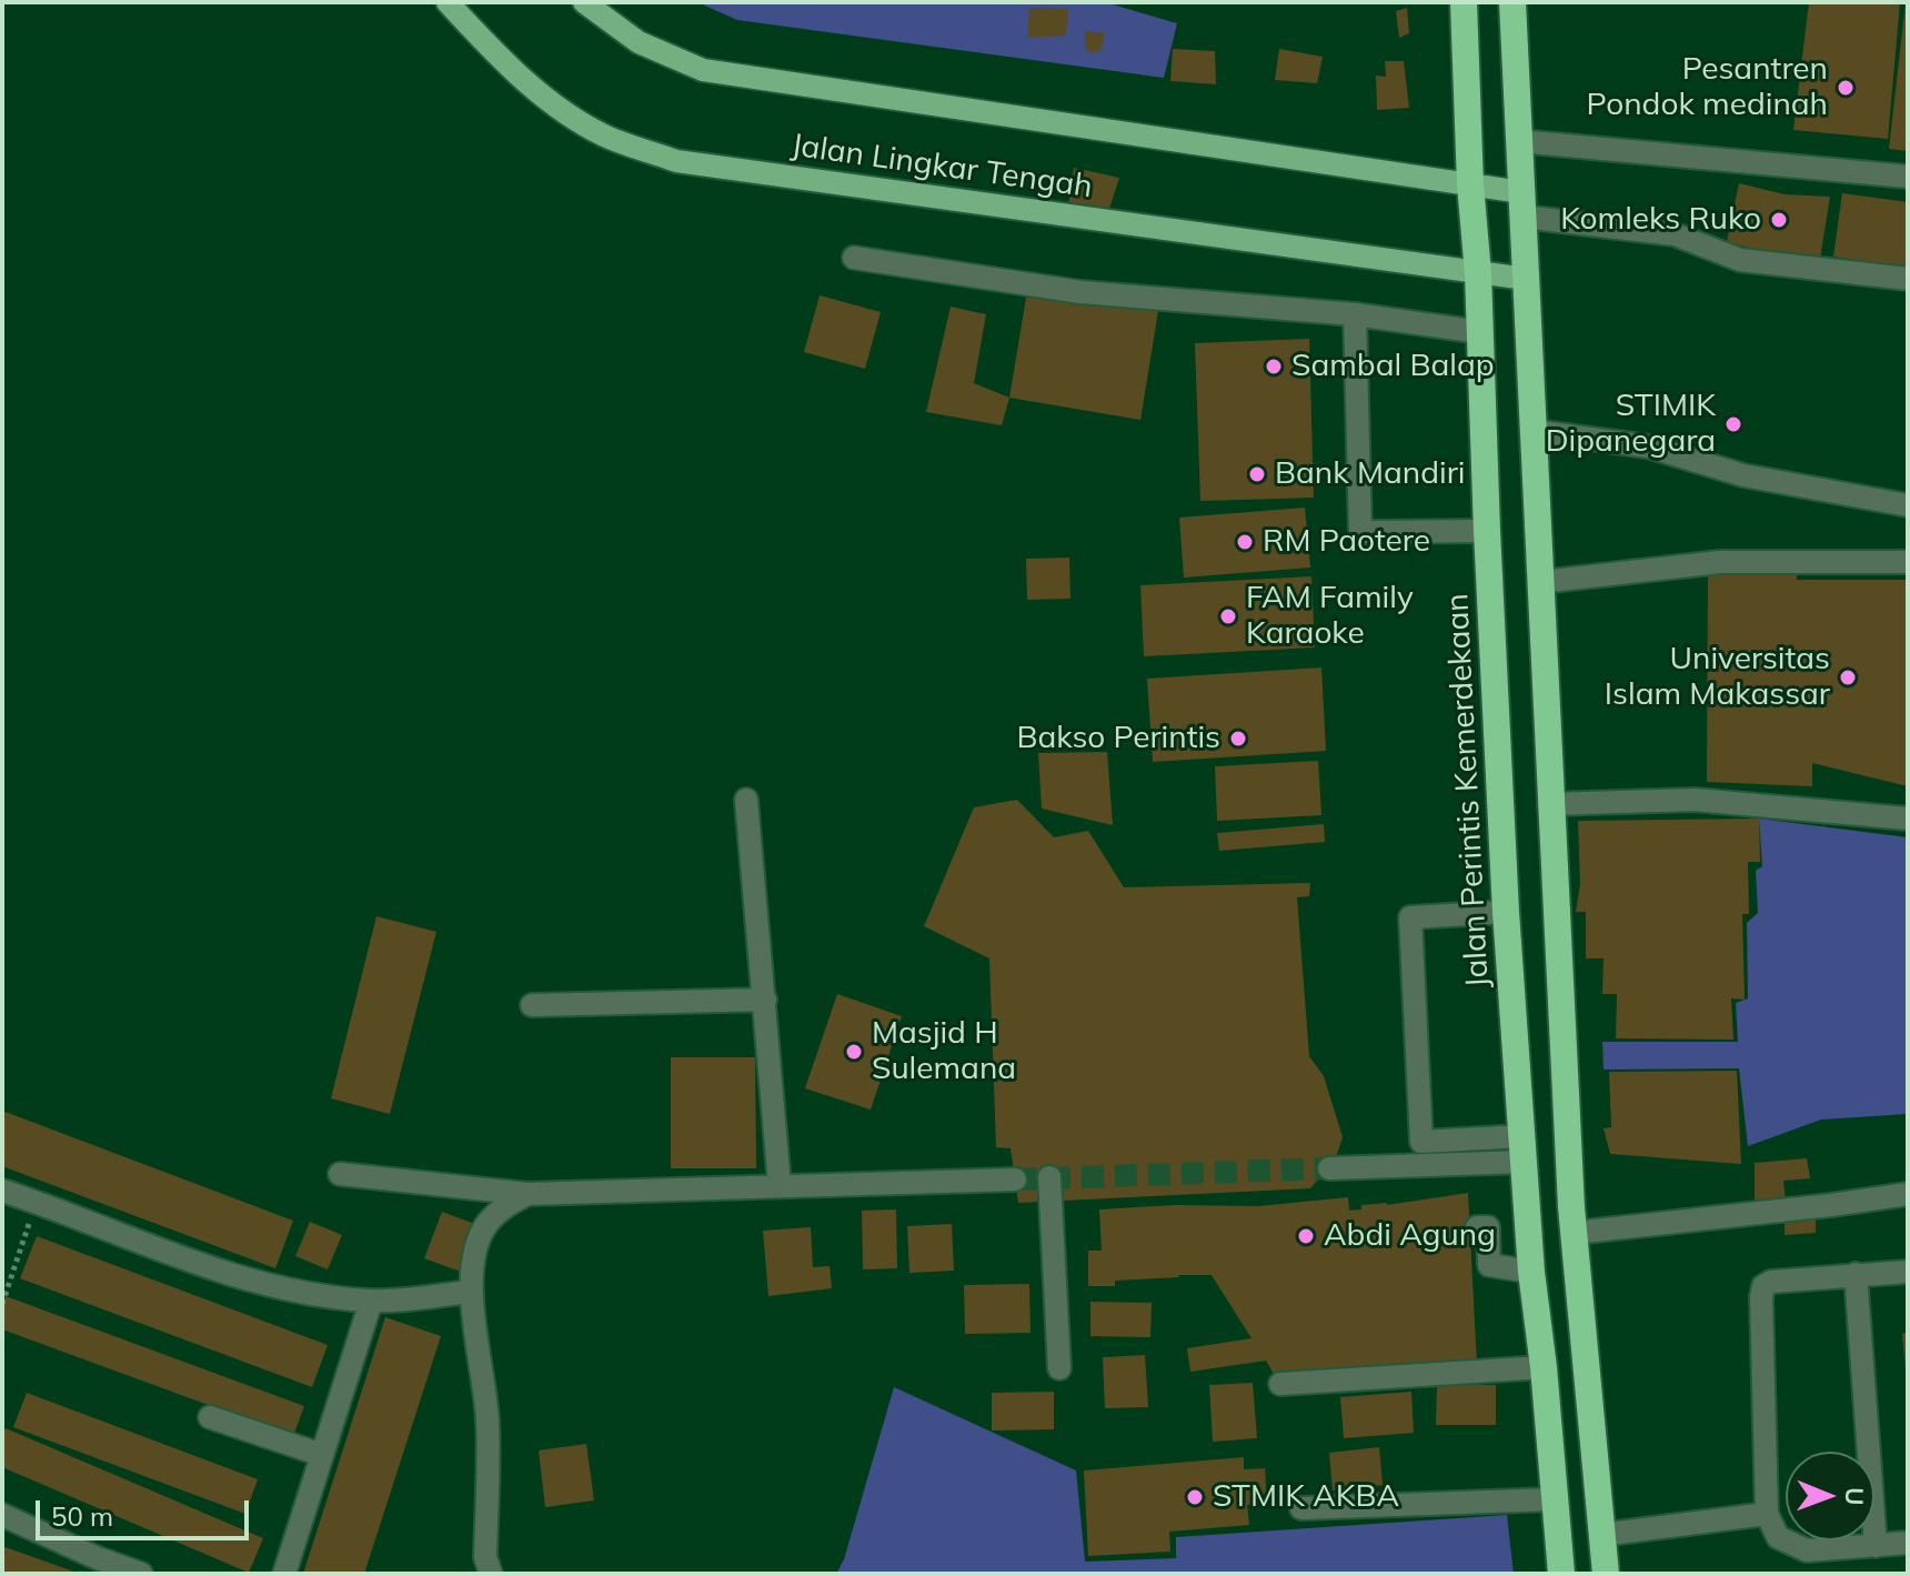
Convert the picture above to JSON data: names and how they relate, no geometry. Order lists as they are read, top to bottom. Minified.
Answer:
{"streets":{"highway":["Jalan Perintis Kemerdekaan"],"main road":["Jalan Lingkar Tengah"]},"crossings":[["Jalan Lingkar Tengah","Jalan Perintis Kemerdekaan"]],"places":["Pesantren Pondok medinah","Komleks Ruko","Sambal Balap","STIMIK Dipanegara","Bank Mandiri","RM Paotere","FAM Family Karaoke","Universitas Islam Makassar","Bakso Perintis","Masjid H Sulemana","Abdi Agung","STMIK AKBA"],"scale_bar":"50 m","north":"right"}
